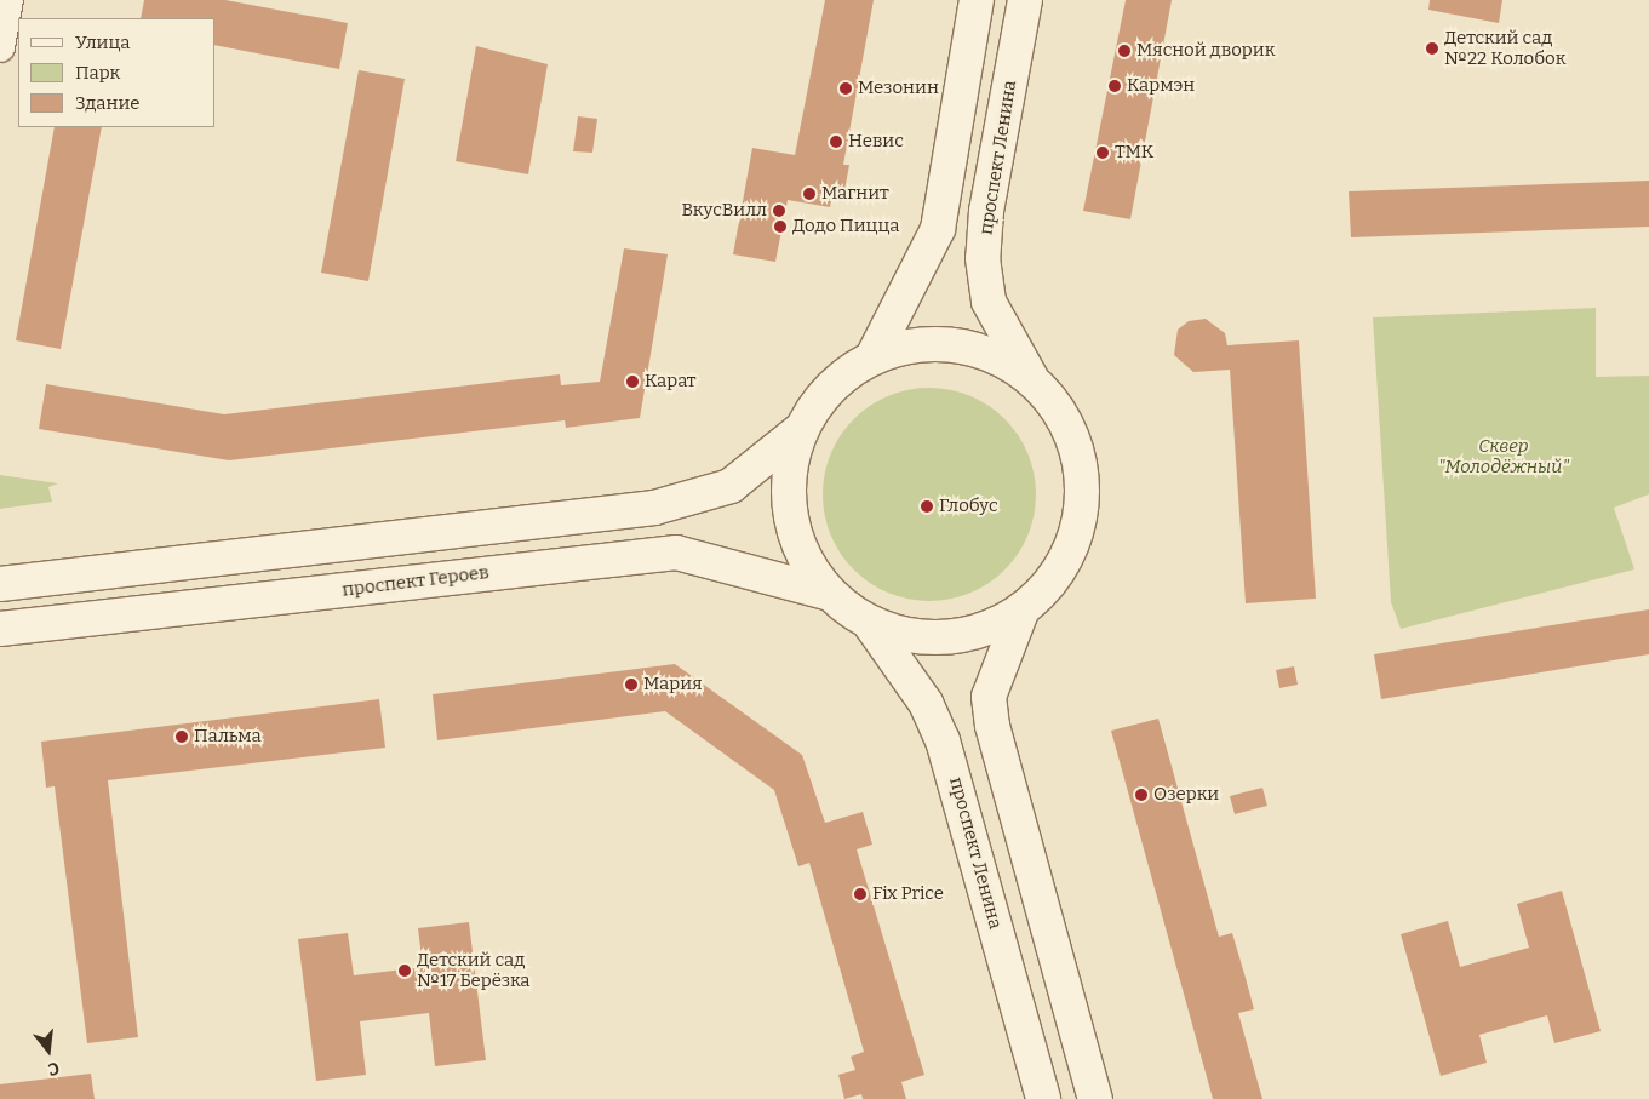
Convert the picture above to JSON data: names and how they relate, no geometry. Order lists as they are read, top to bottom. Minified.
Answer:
{"streets":{"main road":["проспект Ленина","проспект Героев"]},"parks":["Сквер \"Молодёжный\""],"places":["Детский сад №22 Колобок","Мясной дворик","Кармэн","Мезонин","Невис","ТМК","Магнит","ВкусВилл","Додо Пицца","Карат","Глобус","Мария","Пальма","Озерки","Fix Price","Детский сад №17 Берёзка"],"legend":["Улица","Парк","Здание"],"north":"bottom"}
